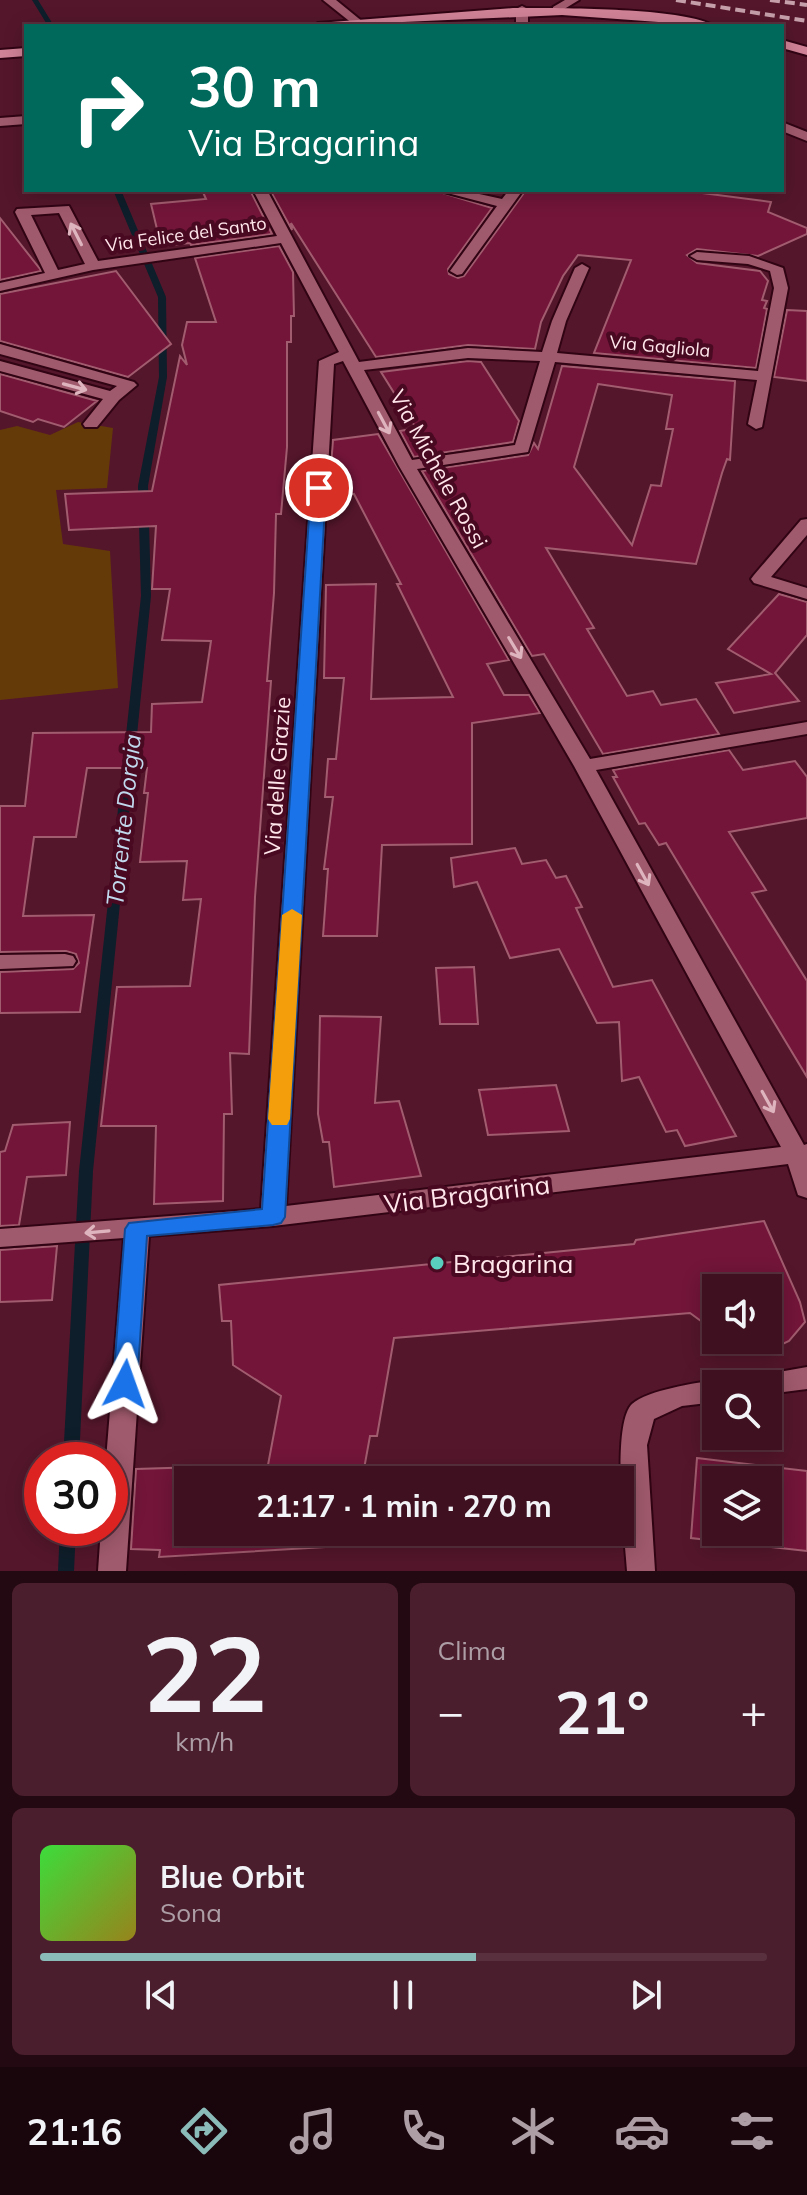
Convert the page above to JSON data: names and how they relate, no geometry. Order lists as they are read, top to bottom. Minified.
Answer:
{"streets":{"street":["Via Felice del Santo","Via Gagliola","Via Michele Rossi","Via delle Grazie","Via Bragarina"]},"crossings":[["Via Felice del Santo","Via Michele Rossi"],["Via Gagliola","Via Michele Rossi"],["Via Gagliola","Via delle Grazie"],["Via Michele Rossi","Via delle Grazie"],["Via Michele Rossi","Via Bragarina"],["Via delle Grazie","Via Bragarina"]],"one_way":["Via Michele Rossi"],"water":["Torrente Dorgia"],"places":["Bragarina"],"page":{"turn":["30 m","Via Bragarina"],"limit":"30","trip":"21:17 · 1 min · 270 m","tile":[["22","km/h"],"Clima"],"heat":["−","21°","+"],"song":["Blue Orbit","Sona"],"tabs":"21:16"}}
